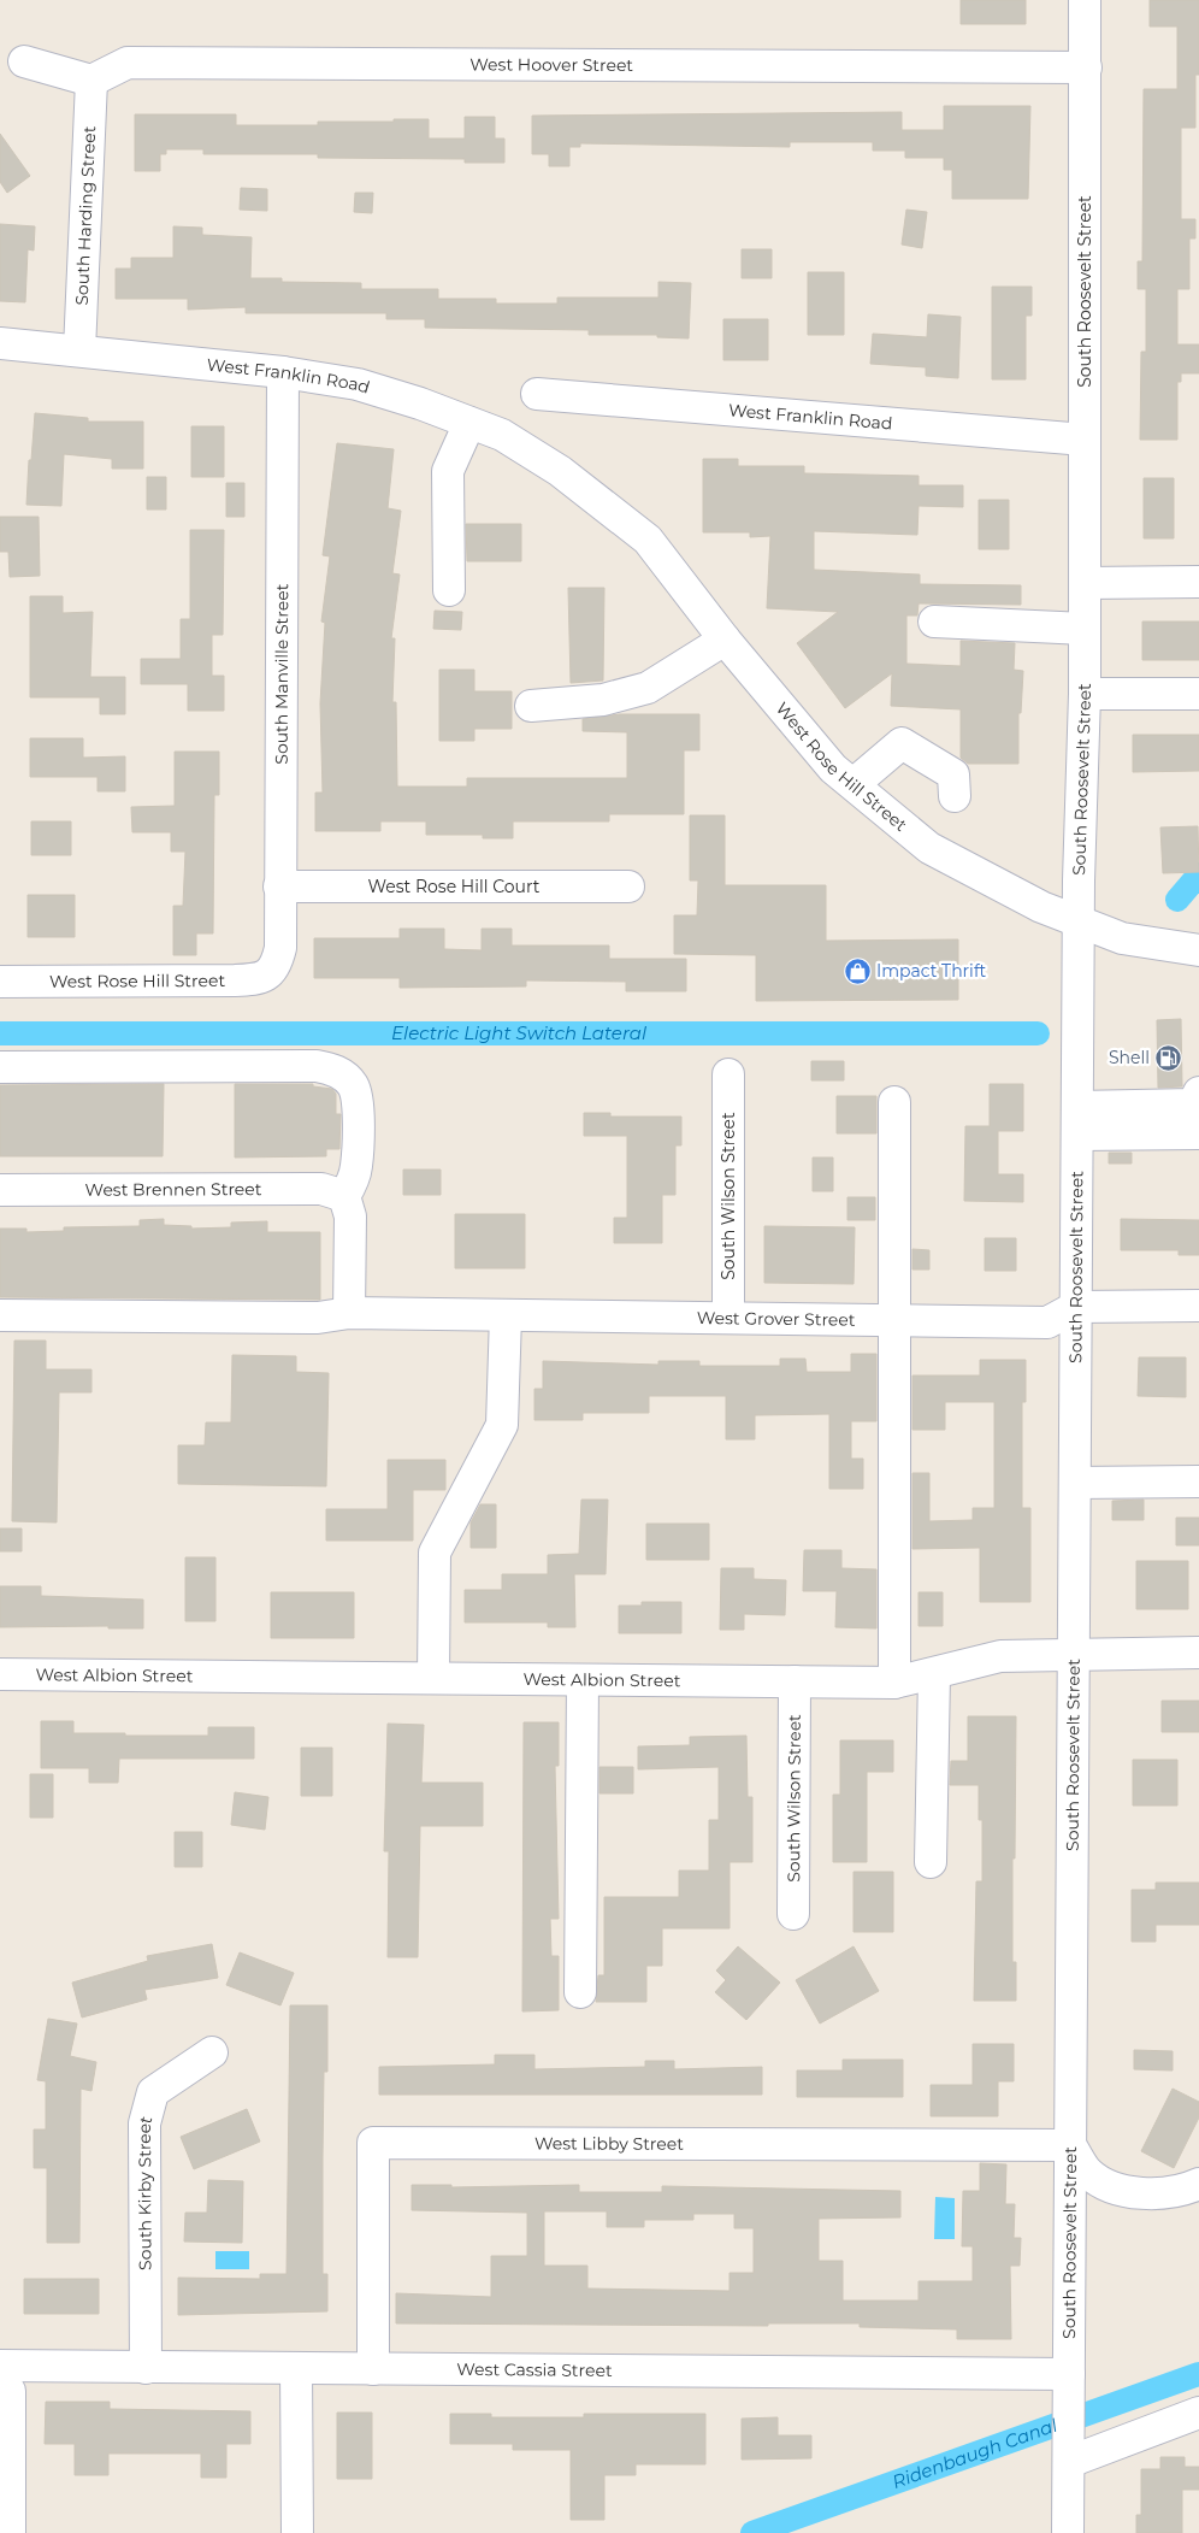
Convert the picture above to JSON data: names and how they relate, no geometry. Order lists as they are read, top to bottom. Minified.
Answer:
{"streets":{"street":["West Hoover Street","South Harding Street","South Roosevelt Street","West Franklin Road","South Manville Street","West Rose Hill Street","West Rose Hill Court","West Brennen Street","South Wilson Street","West Grover Street","West Albion Street","West Libby Street","South Kirby Street","West Cassia Street"]},"crossings":[["West Hoover Street","South Harding Street"],["West Hoover Street","South Roosevelt Street"],["South Harding Street","West Franklin Road"],["South Roosevelt Street","West Franklin Road"],["South Roosevelt Street","West Rose Hill Street"],["South Roosevelt Street","West Grover Street"],["South Roosevelt Street","West Albion Street"],["South Roosevelt Street","West Libby Street"],["South Roosevelt Street","West Cassia Street"],["West Franklin Road","South Manville Street"],["West Franklin Road","West Rose Hill Street"],["South Manville Street","West Rose Hill Street"],["South Manville Street","West Rose Hill Court"],["South Wilson Street","West Grover Street"],["South Wilson Street","West Albion Street"],["West Libby Street","West Cassia Street"],["South Kirby Street","West Cassia Street"]],"water":["Electric Light Switch Lateral","Ridenbaugh Canal"],"places":{"shop":["Impact Thrift"],"fuel station":["Shell"]}}
